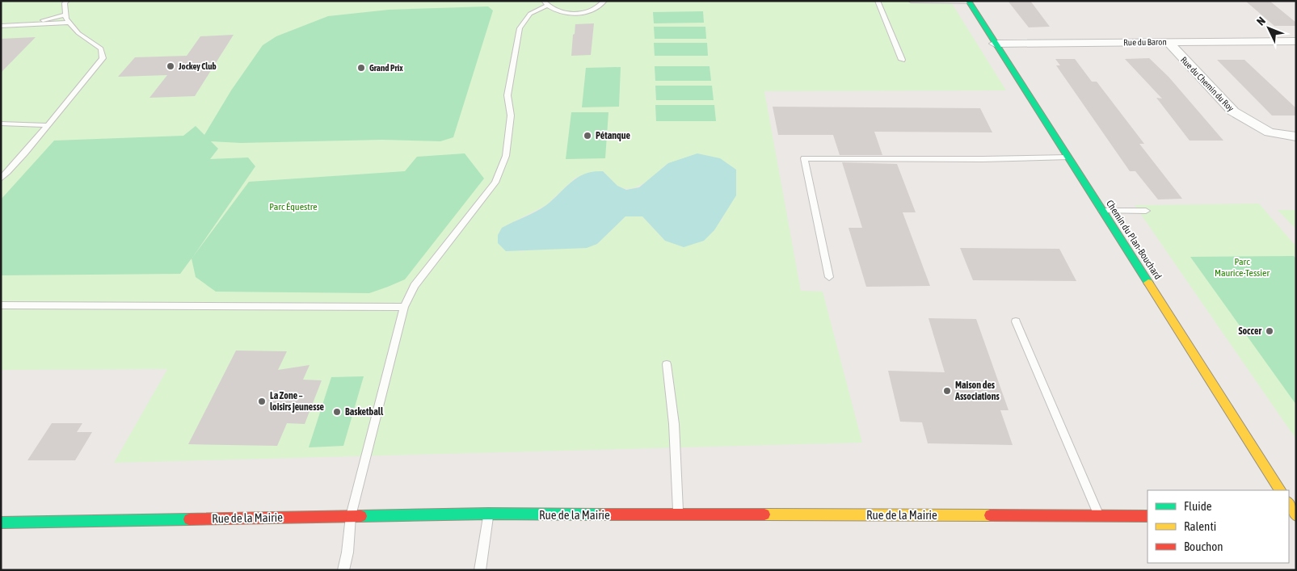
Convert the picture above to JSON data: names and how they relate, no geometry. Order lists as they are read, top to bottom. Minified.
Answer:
{"streets":{"street":["Rue du Baron","Rue du Chemin du Roy","Chemin du Plan-Bouchard","Rue de la Mairie"]},"crossings":[["Rue du Baron","Rue du Chemin du Roy"],["Rue du Baron","Chemin du Plan-Bouchard"]],"parks":["Parc Équestre","Parc Maurice-Tessier"],"places":["Jockey Club","Grand Prix","Pétanque","Soccer","Maison des Associations","La Zone – loisirs jeunesse","Basketball"],"legend":["Fluide","Ralenti","Bouchon"],"north":"top left"}
